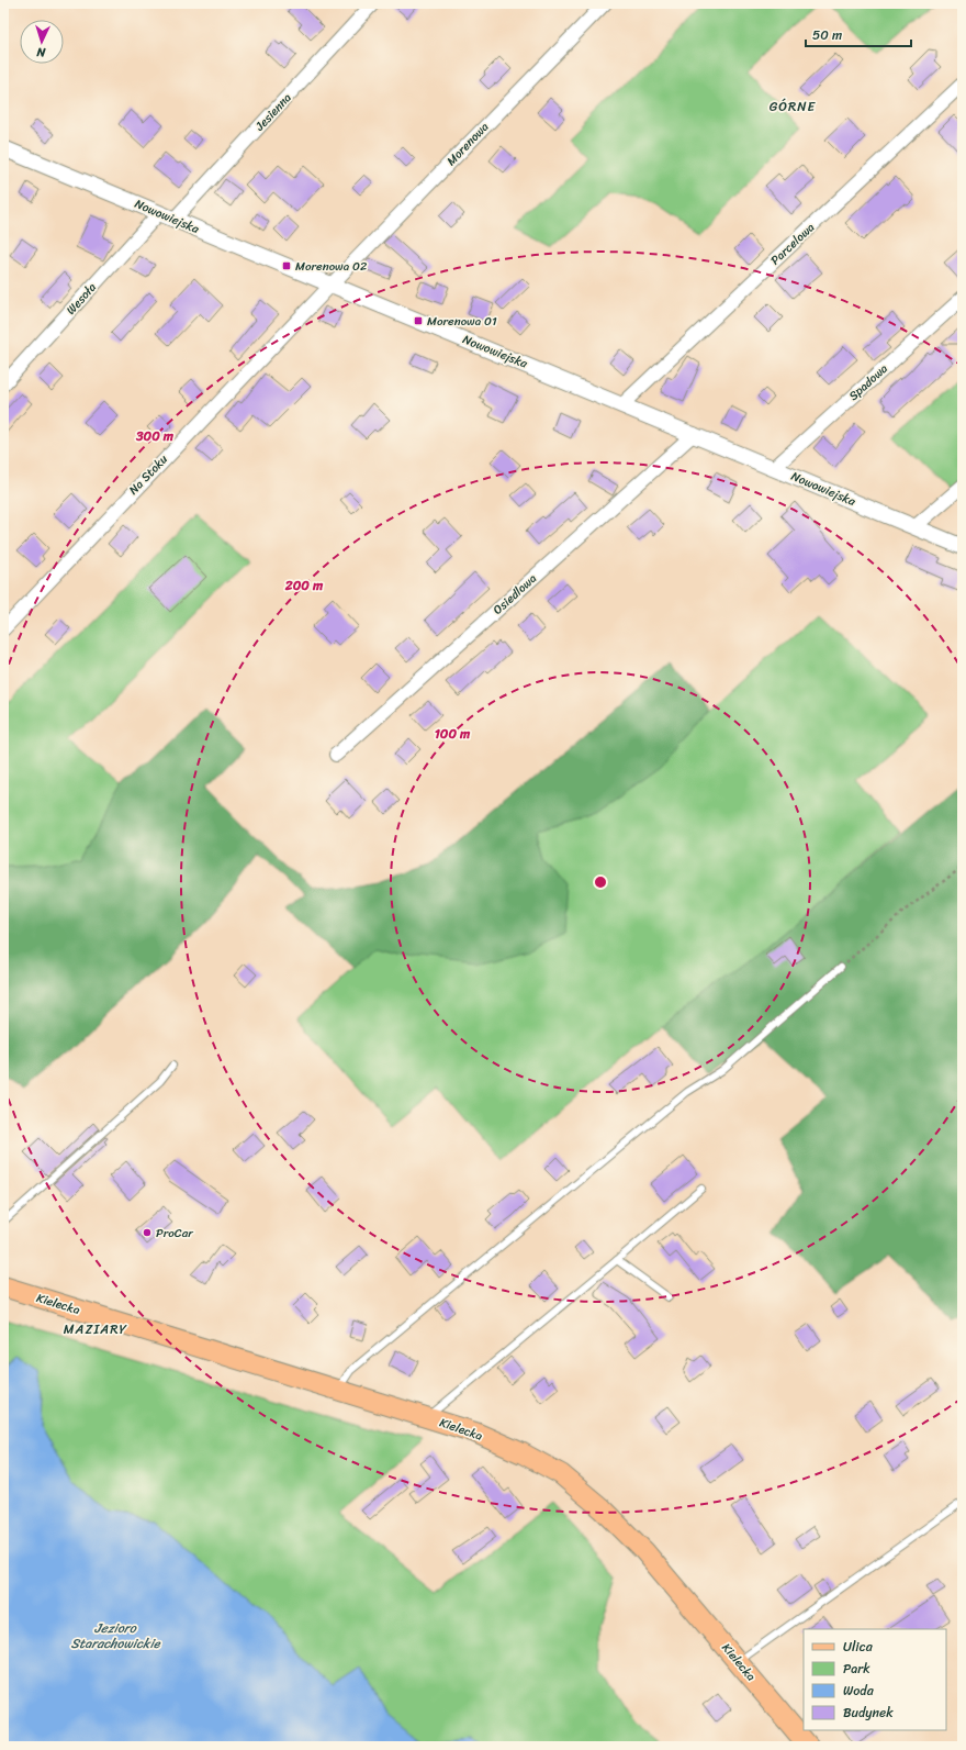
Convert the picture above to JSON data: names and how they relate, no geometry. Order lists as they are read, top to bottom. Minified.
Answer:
{"streets":{"main road":["Kielecka"],"street":["Jesienna","Morenowa","Nowowiejska","Parcelowa","Wesoła","Spadowa","Na Stoku","Osiedlowa"]},"crossings":[["Jesienna","Nowowiejska"],["Morenowa","Nowowiejska"],["Morenowa","Na Stoku"],["Nowowiejska","Parcelowa"],["Nowowiejska","Wesoła"],["Nowowiejska","Spadowa"],["Nowowiejska","Na Stoku"],["Nowowiejska","Osiedlowa"]],"districts":["GÓRNE","MAZIARY"],"water":["Jezioro Starachowickie"],"places":{"transit":["Morenowa 02","Morenowa 01"],"other":["ProCar"]},"legend":["Ulica","Park","Woda","Budynek"],"scale_bar":"50 m","north":"bottom","rings":["300 m","200 m","100 m"]}
